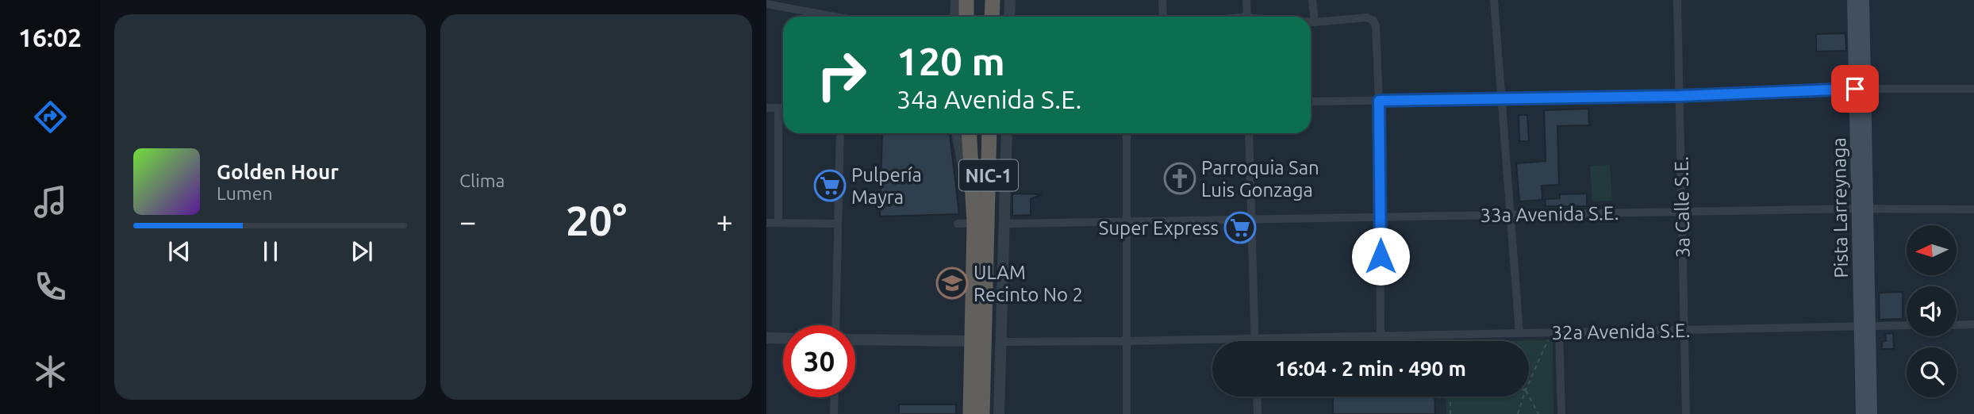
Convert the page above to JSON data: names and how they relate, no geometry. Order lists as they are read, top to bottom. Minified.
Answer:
{"streets":{"highway":["NIC-1"],"main road":["Pista Larreynaga"],"street":["3a Calle S.E.","33a Avenida S.E.","32a Avenida S.E."]},"crossings":[["3a Calle S.E.","33a Avenida S.E."],["3a Calle S.E.","32a Avenida S.E."],["Pista Larreynaga","33a Avenida S.E."],["Pista Larreynaga","32a Avenida S.E."]],"places":{"church":["Parroquia San Luis Gonzaga"],"supermarket":["Pulpería Mayra","Super Express"],"school or university":["ULAM Recinto No 2"]},"north":"left","page":{"tabs":"16:02","tile":"Clima","turn":["120 m","34a Avenida S.E."],"song":["Golden Hour","Lumen"],"heat":["−","20°","+"],"limit":"30","trip":"16:04 · 2 min · 490 m"}}
